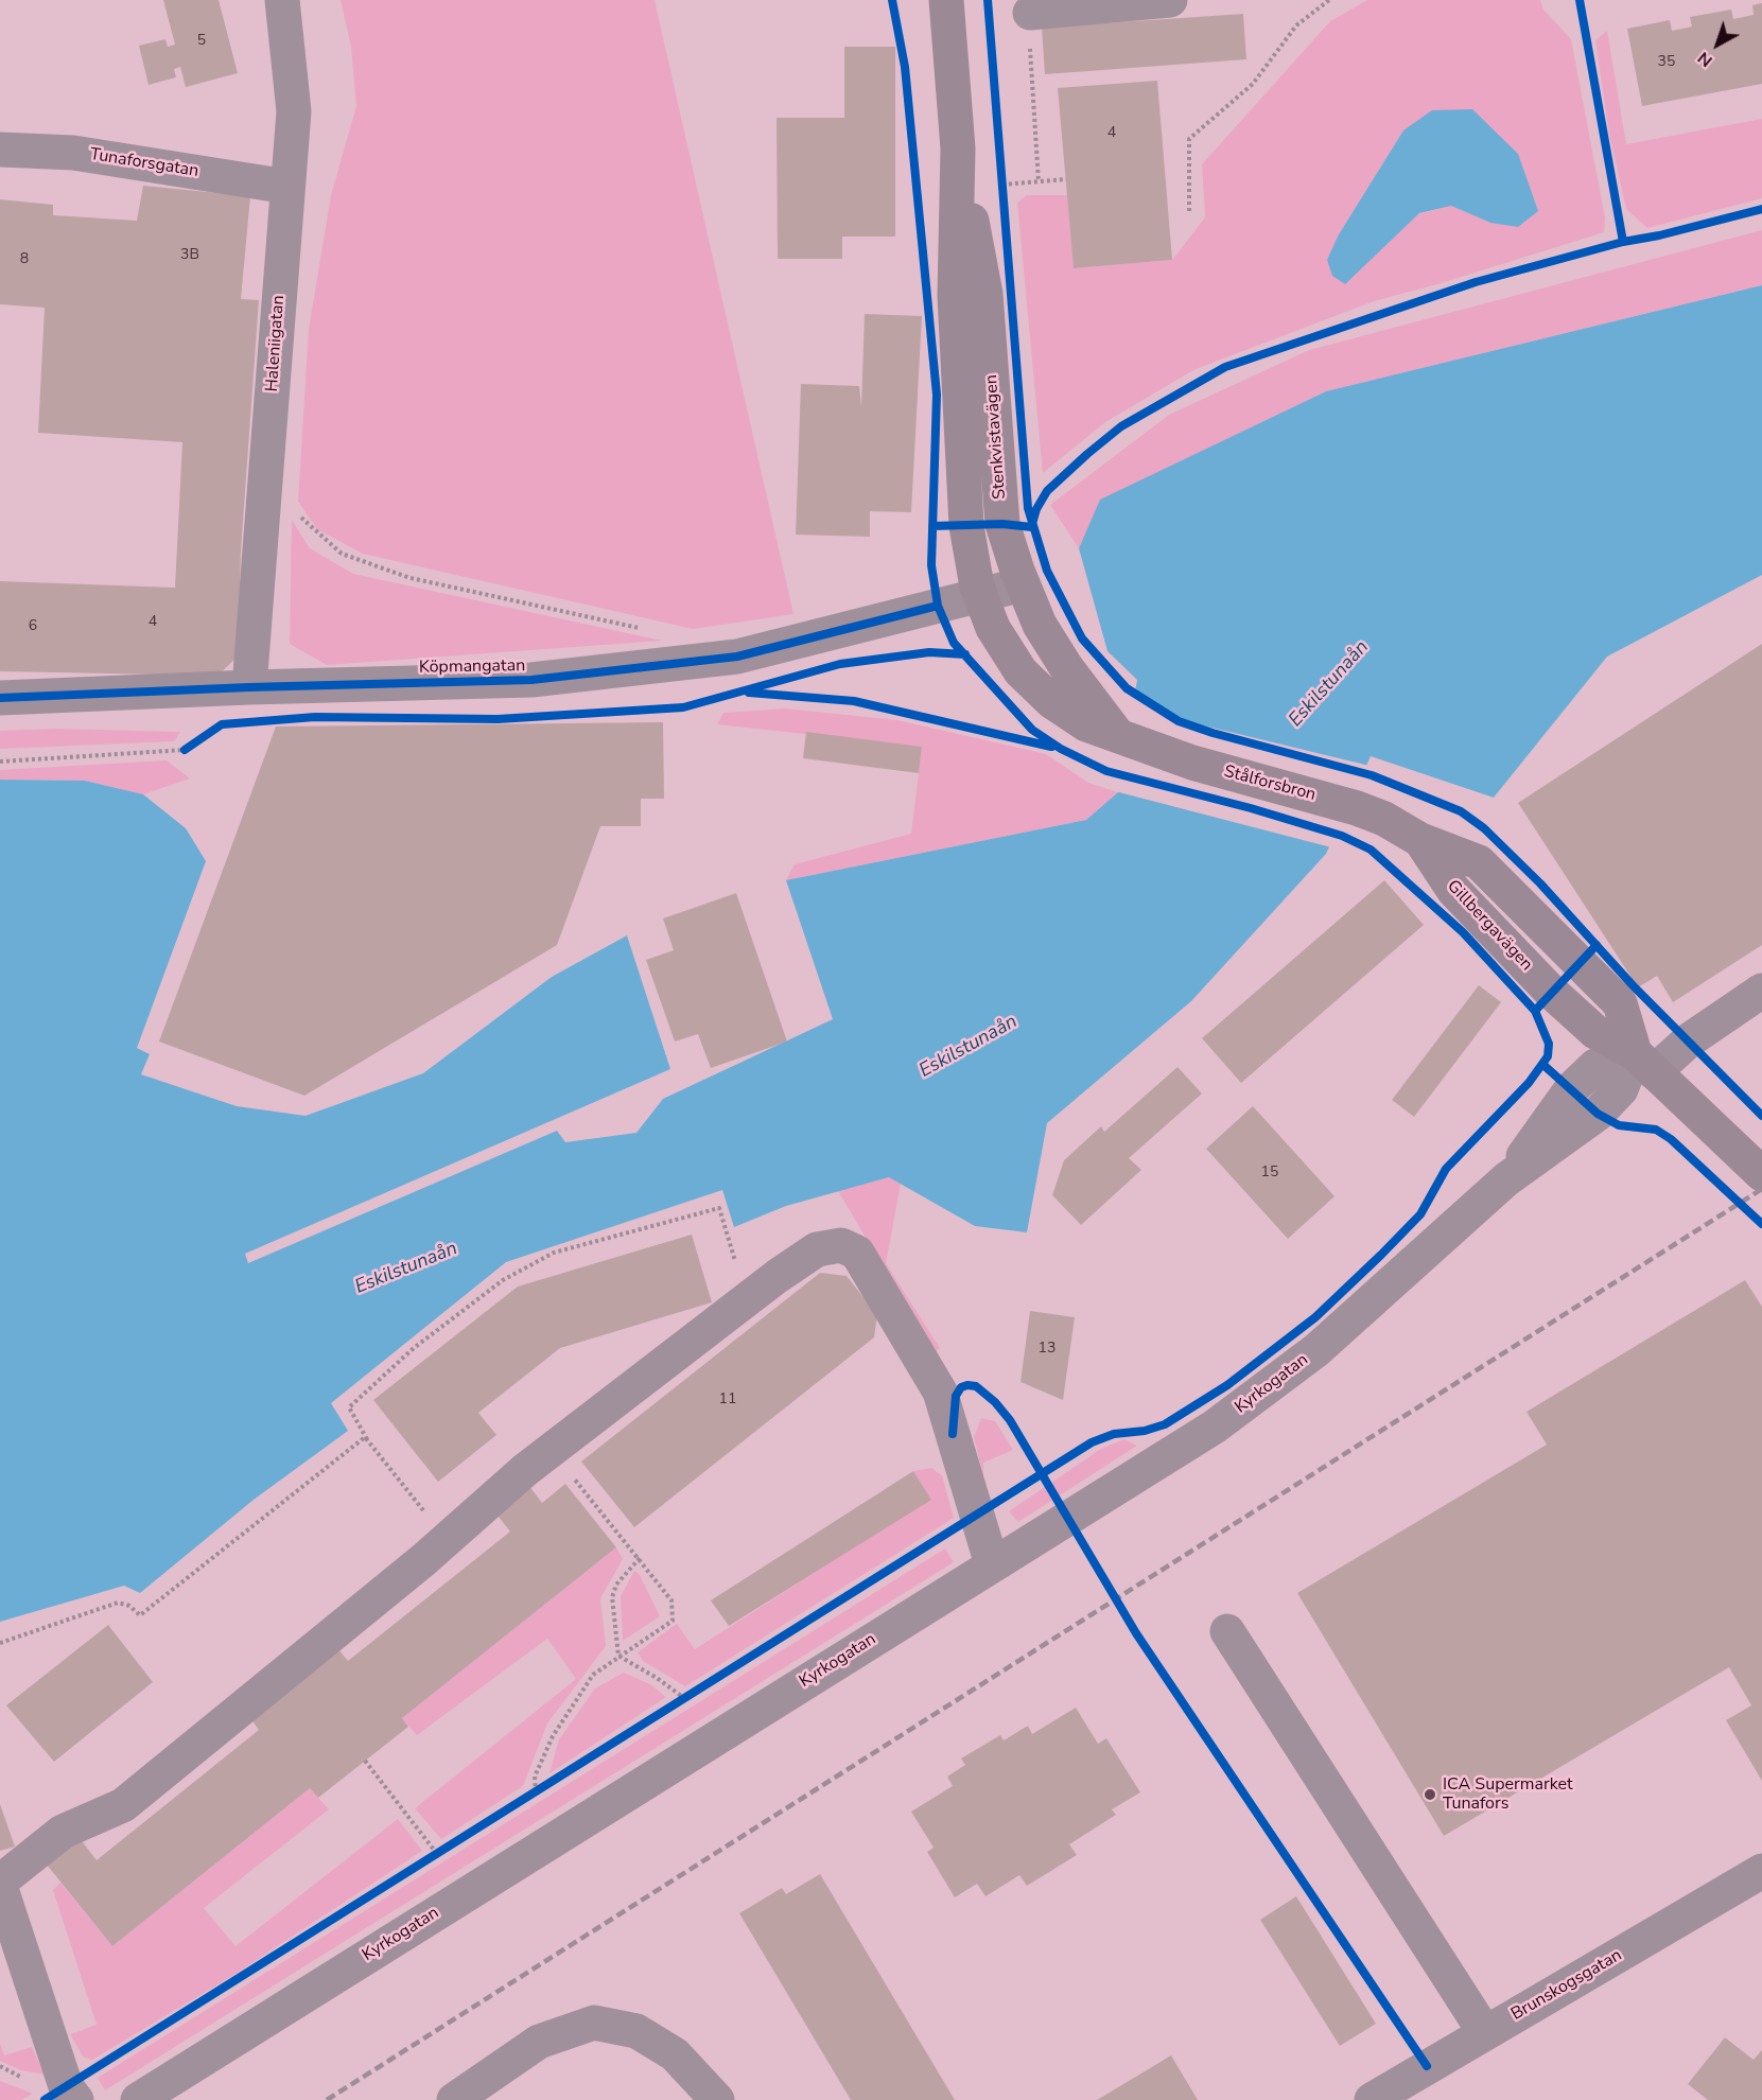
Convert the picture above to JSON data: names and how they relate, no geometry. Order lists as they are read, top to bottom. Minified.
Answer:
{"streets":{"main road":["Stenkvistavägen","Stålforsbron","Gillbergavägen"],"street":["Tunaforsgatan","Haleniigatan","Köpmangatan","Kyrkogatan","Brunskogsgatan"]},"crossings":[["Tunaforsgatan","Haleniigatan"],["Haleniigatan","Köpmangatan"],["Stenkvistavägen","Köpmangatan"],["Stenkvistavägen","Stålforsbron"],["Stålforsbron","Gillbergavägen"],["Gillbergavägen","Kyrkogatan"]],"water":["Eskilstunaån"],"places":["ICA Supermarket Tunafors"],"house_numbers":["5","35","4","3B","8","4","6","15","13","11"],"north":"bottom left"}
